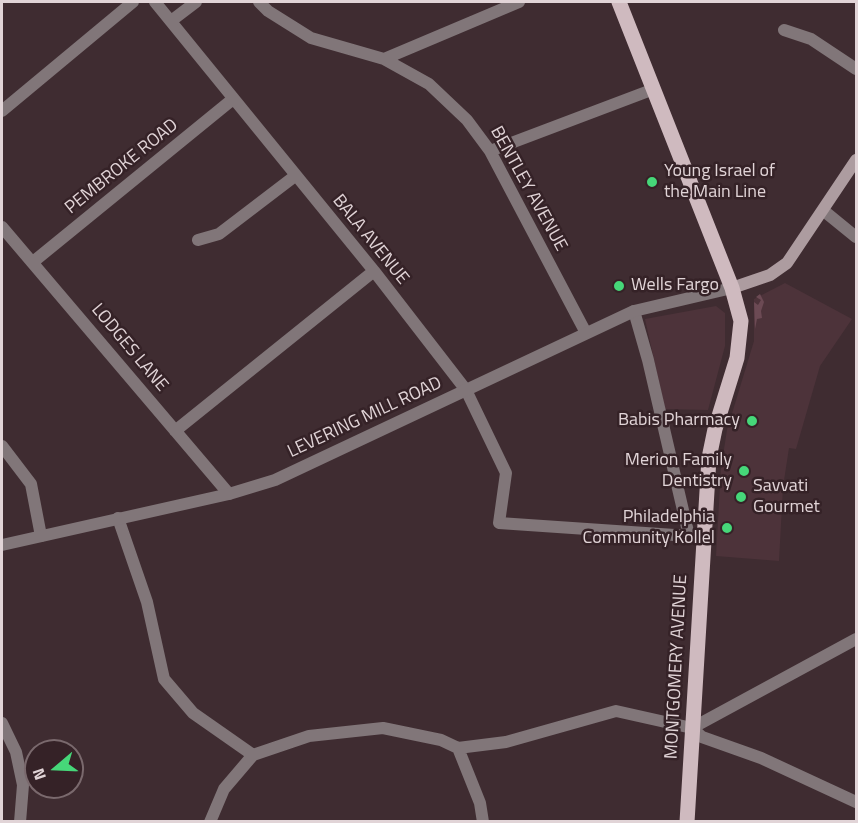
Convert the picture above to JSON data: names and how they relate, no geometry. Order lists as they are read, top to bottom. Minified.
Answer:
{"streets":{"main road":["MONTGOMERY AVENUE"],"street":["PEMBROKE ROAD","BENTLEY AVENUE","BALA AVENUE","LODGES LANE","LEVERING MILL ROAD"]},"crossings":[["PEMBROKE ROAD","BALA AVENUE"],["PEMBROKE ROAD","LODGES LANE"],["BENTLEY AVENUE","LEVERING MILL ROAD"],["BALA AVENUE","LEVERING MILL ROAD"],["BALA AVENUE","MONTGOMERY AVENUE"],["LODGES LANE","LEVERING MILL ROAD"],["LEVERING MILL ROAD","MONTGOMERY AVENUE"]],"places":["Young Israel of the Main Line","Wells Fargo","Babis Pharmacy","Merion Family Dentistry","Savvati Gourmet","Philadelphia Community Kollel"],"north":"left"}
